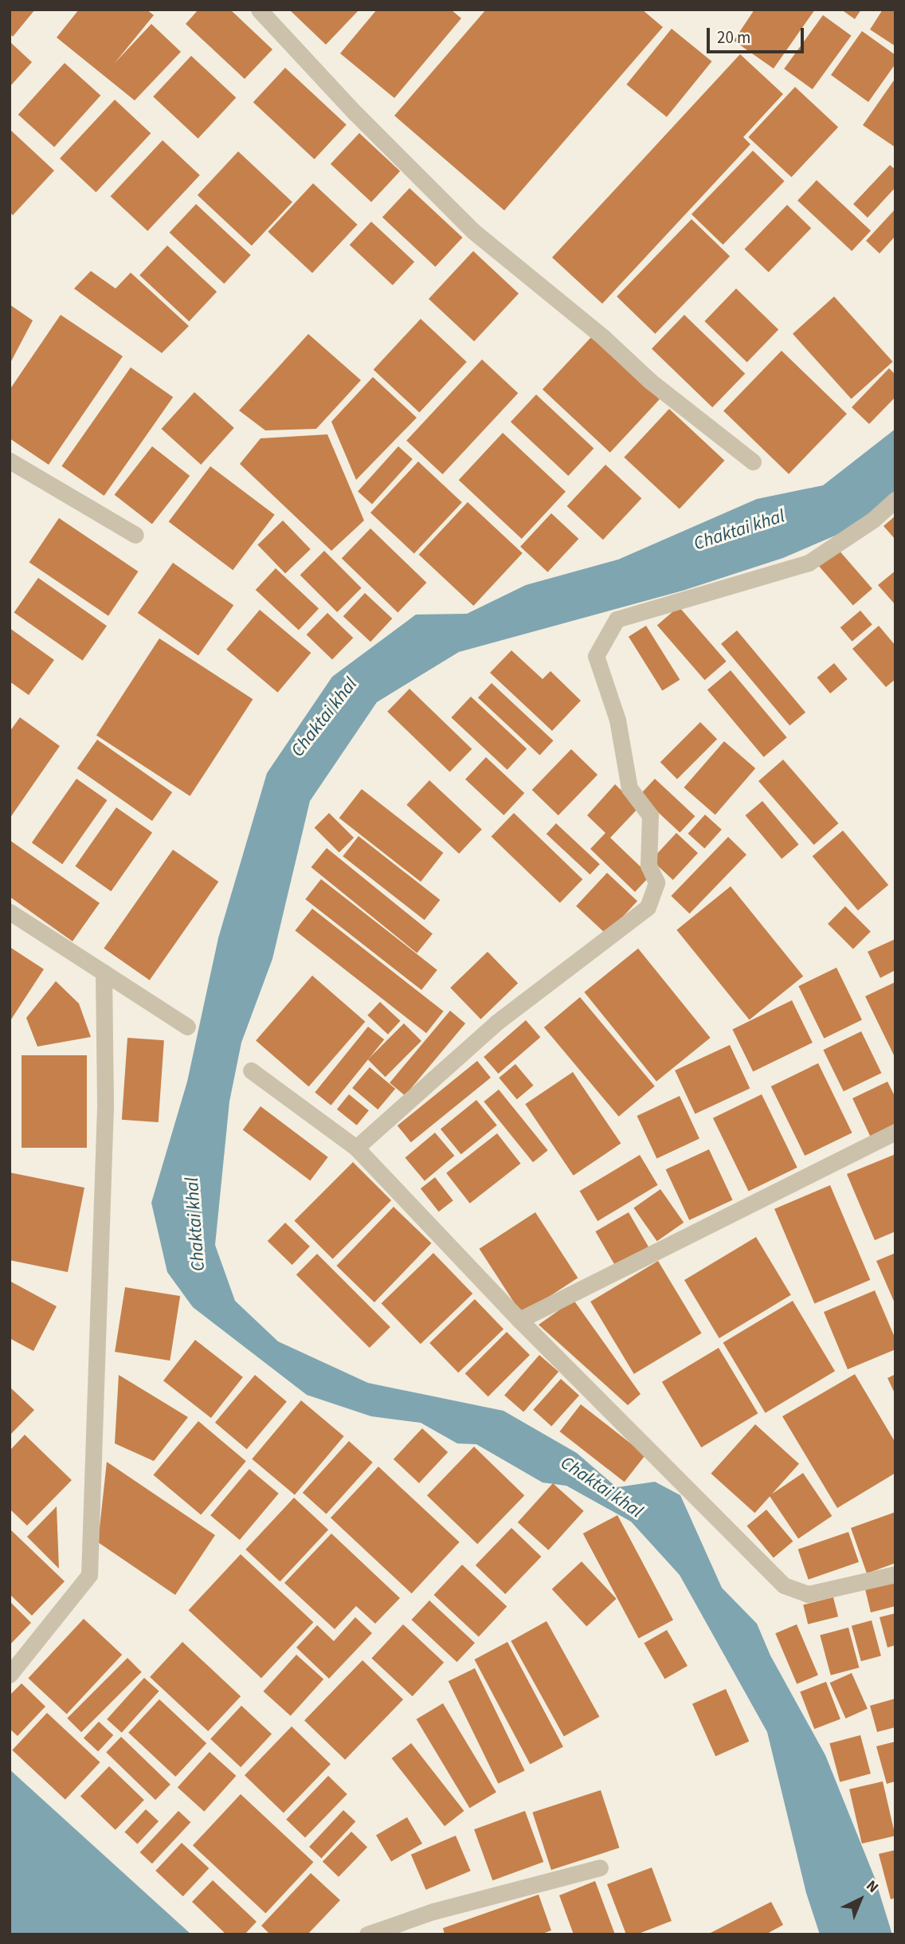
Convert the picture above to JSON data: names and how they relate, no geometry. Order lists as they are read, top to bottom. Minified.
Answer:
{"water":["Chaktai khal"],"scale_bar":"20 m","north":"top right"}
